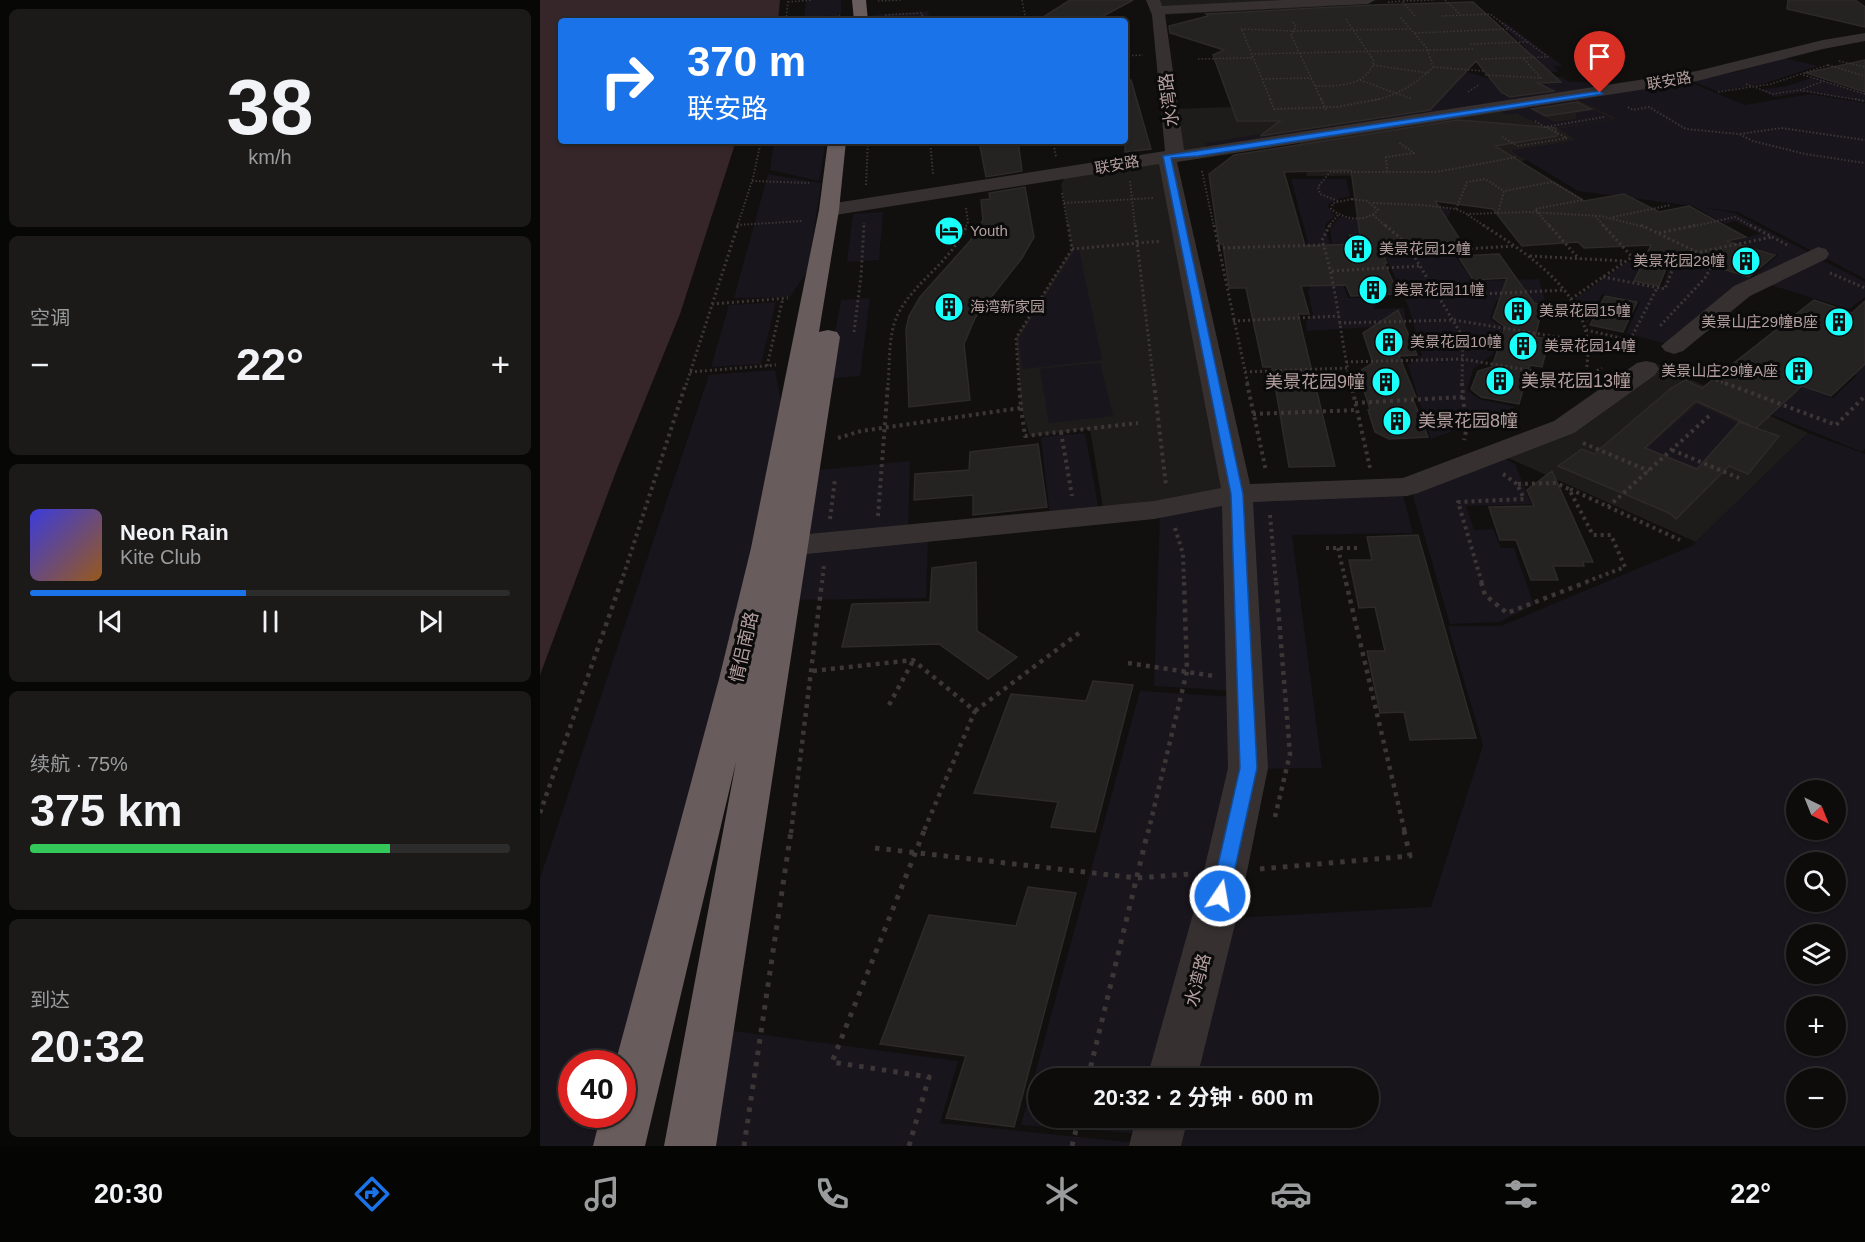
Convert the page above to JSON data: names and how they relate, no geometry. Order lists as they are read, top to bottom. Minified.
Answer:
{"streets":{"highway":["情侣南路"],"street":["联安路","水湾路"]},"crossings":[["联安路","水湾路"],["联安路","情侣南路"]],"places":{"hotel":["Youth"],"building":["美景花园12幢","美景花园28幢","美景花园11幢","海湾新家园","美景花园15幢","美景山庄29幢B座","美景花园10幢","美景花园14幢","美景山庄29幢A座","美景花园13幢","美景花园9幢","美景花园8幢"]},"north":"bottom right","page":{"tile":[["38","km/h"],"空调",["续航 · 75%","375 km"],["到达","20:32"]],"turn":["370 m","联安路"],"heat":["−","22°","+"],"song":["Neon Rain","Kite Club"],"map_buttons":["+","−"],"limit":"40","trip":"20:32 · 2 分钟 · 600 m","tabs":["20:30","22°"]}}
